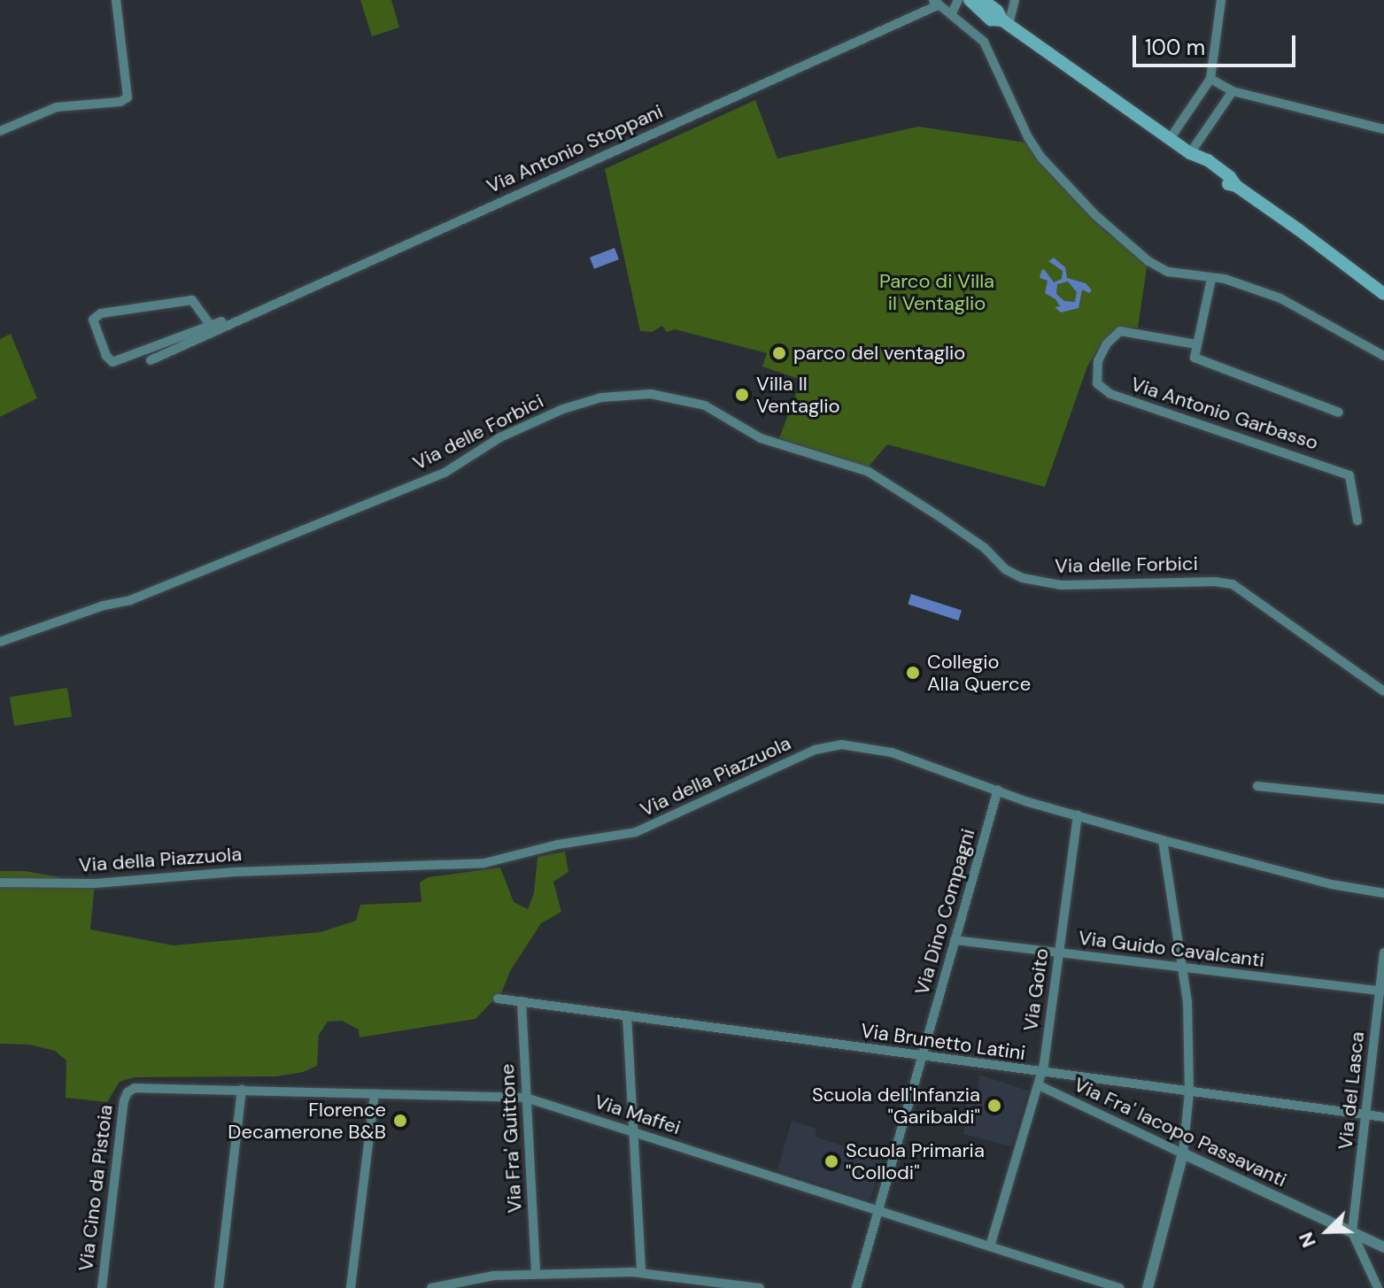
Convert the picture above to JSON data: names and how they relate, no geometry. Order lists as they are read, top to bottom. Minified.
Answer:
{"streets":{"street":["Via Antonio Stoppani","Via Antonio Garbasso","Via delle Forbici","Via della Piazzuola","Via Dino Compagni","Via Guido Cavalcanti","Via Goito","Via Brunetto Latini","Via del Lasca","Via Maffei","Via Fra' Iacopo Passavanti","Via Fra' Guittone","Via Cino da Pistoia"]},"crossings":[["Via della Piazzuola","Via Dino Compagni"],["Via della Piazzuola","Via Goito"],["Via Dino Compagni","Via Guido Cavalcanti"],["Via Dino Compagni","Via Brunetto Latini"],["Via Dino Compagni","Via Maffei"],["Via Guido Cavalcanti","Via Goito"],["Via Guido Cavalcanti","Via del Lasca"],["Via Goito","Via Brunetto Latini"],["Via Goito","Via Maffei"],["Via Goito","Via Fra' Iacopo Passavanti"],["Via Brunetto Latini","Via del Lasca"],["Via Brunetto Latini","Via Fra' Guittone"],["Via del Lasca","Via Fra' Iacopo Passavanti"],["Via Maffei","Via Fra' Guittone"],["Via Maffei","Via Cino da Pistoia"]],"parks":["Parco di Villa il Ventaglio"],"places":["parco del ventaglio","Villa Il Ventaglio","Collegio Alla Querce","Scuola dell'Infanzia \"Garibaldi\"","Florence Decamerone B&B","Scuola Primaria \"Collodi\""],"scale_bar":"100 m","north":"bottom left"}
